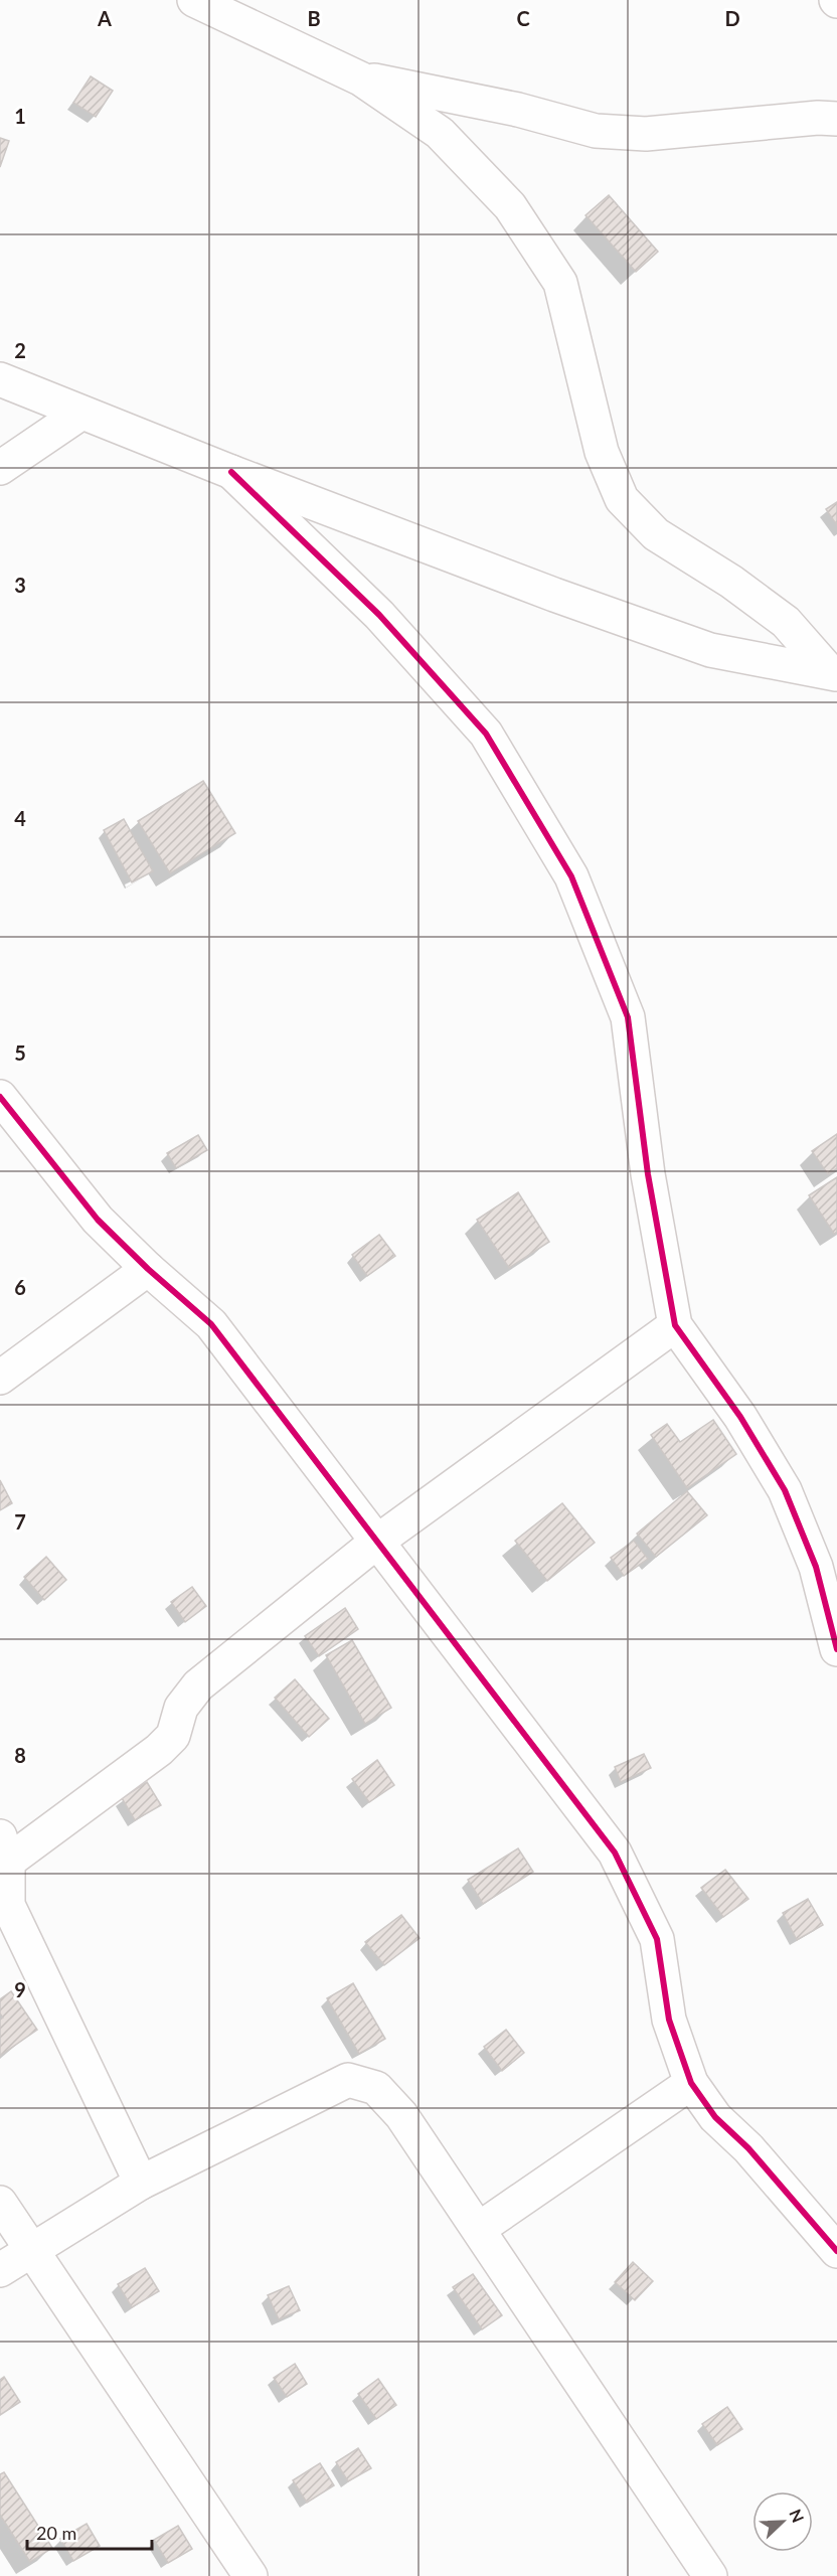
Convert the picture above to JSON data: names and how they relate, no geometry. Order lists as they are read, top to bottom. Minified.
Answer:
{"scale_bar":"20 m","north":"top right","grid":{"columns":["A","B","C","D"],"rows":["1","2","3","4","5","6","7","8","9"]}}
